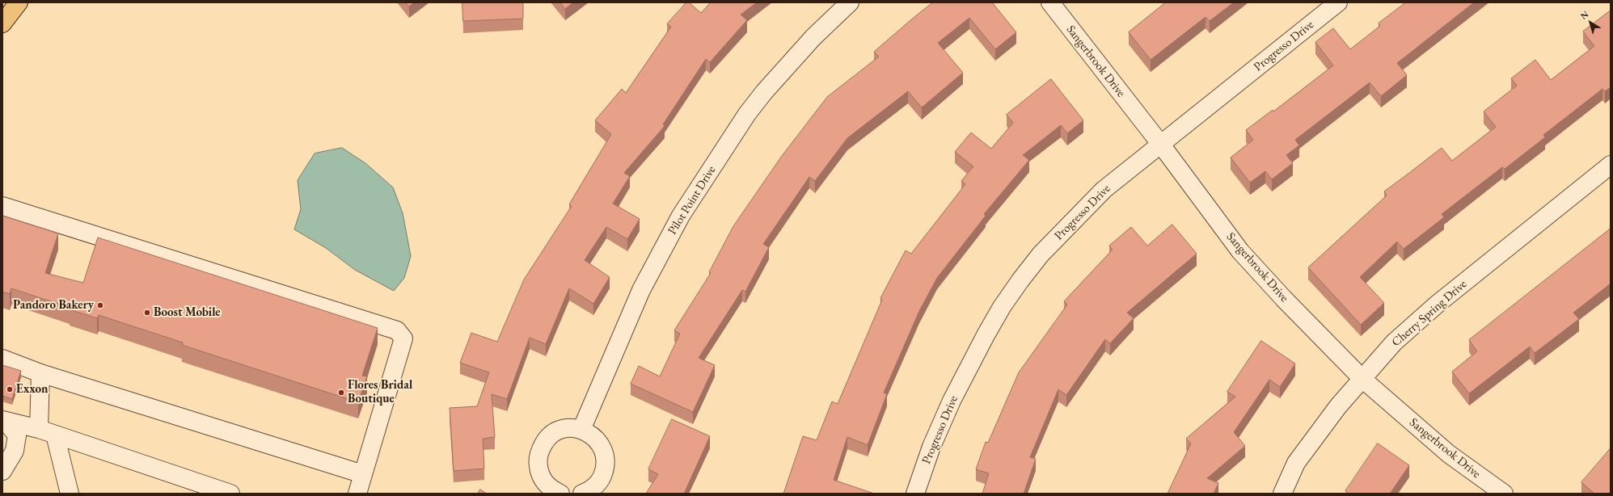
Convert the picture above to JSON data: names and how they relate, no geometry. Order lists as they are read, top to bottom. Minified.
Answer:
{"streets":{"street":["Progresso Drive","Sangerbrook Drive","Pilot Point Drive","Cherry Spring Drive"]},"crossings":[["Progresso Drive","Sangerbrook Drive"],["Sangerbrook Drive","Cherry Spring Drive"]],"places":["Pandoro Bakery","Boost Mobile","Exxon","Flores Bridal Boutique"],"north":"top left"}
